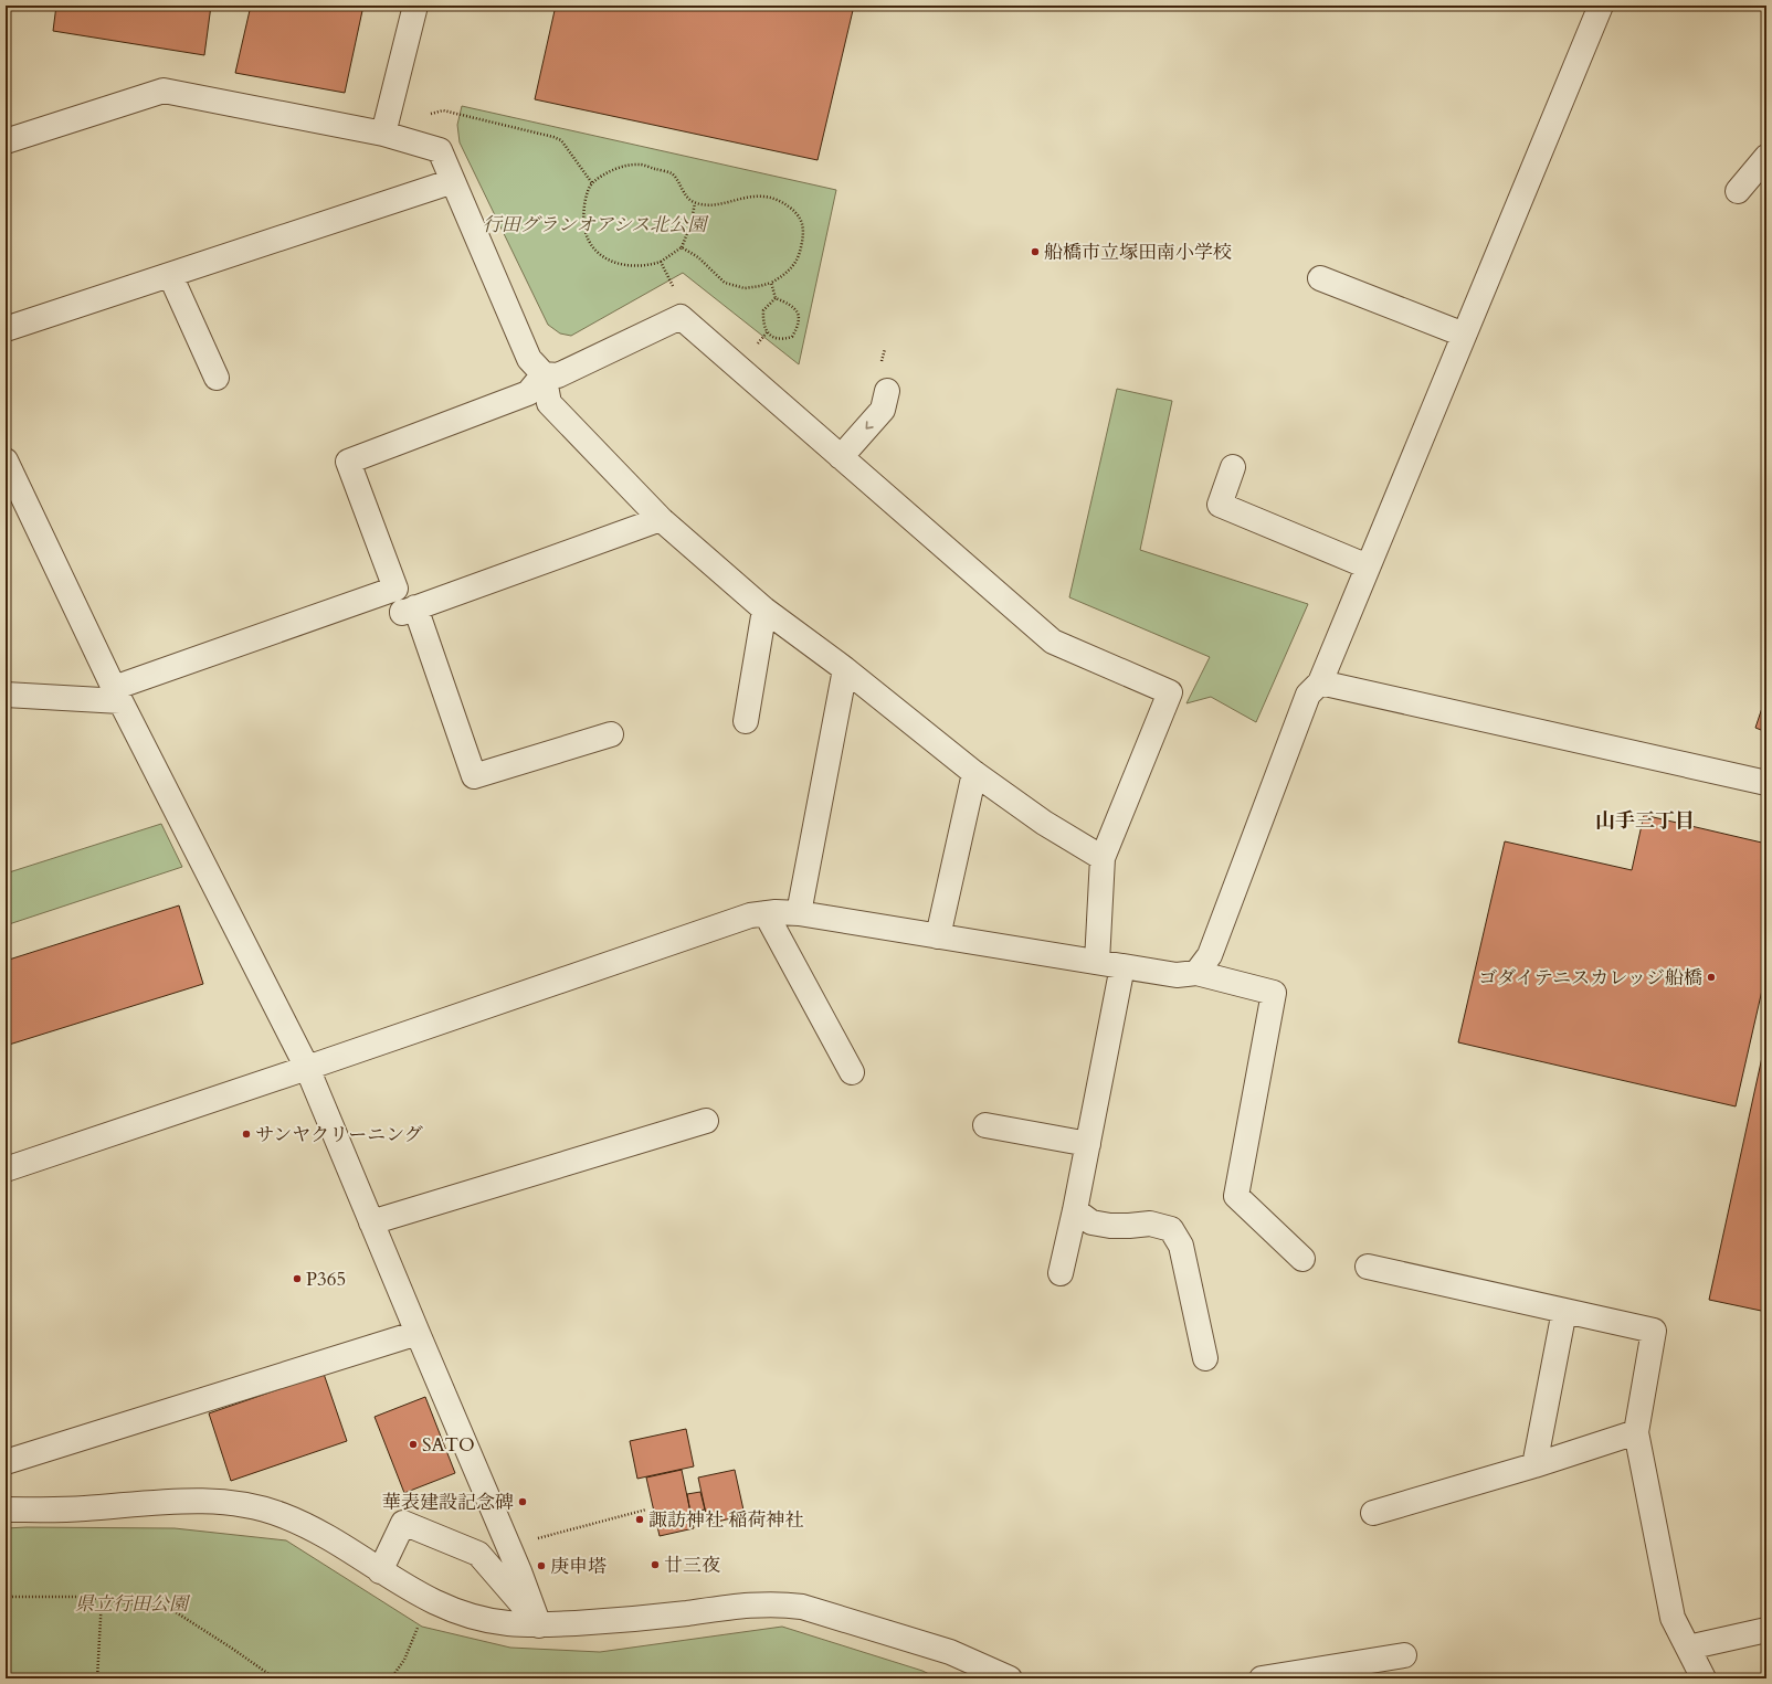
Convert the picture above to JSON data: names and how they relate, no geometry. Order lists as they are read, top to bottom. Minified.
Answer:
{"districts":["山手三丁目"],"parks":["行田グランオアシス北公園","県立行田公園"],"places":["船橋市立塚田南小学校","ゴダイテニスカレッジ船橋","サンヤクリーニング","P365","SATO","華表建設記念碑","諏訪神社 稲荷神社","廿三夜","庚申塔"]}
